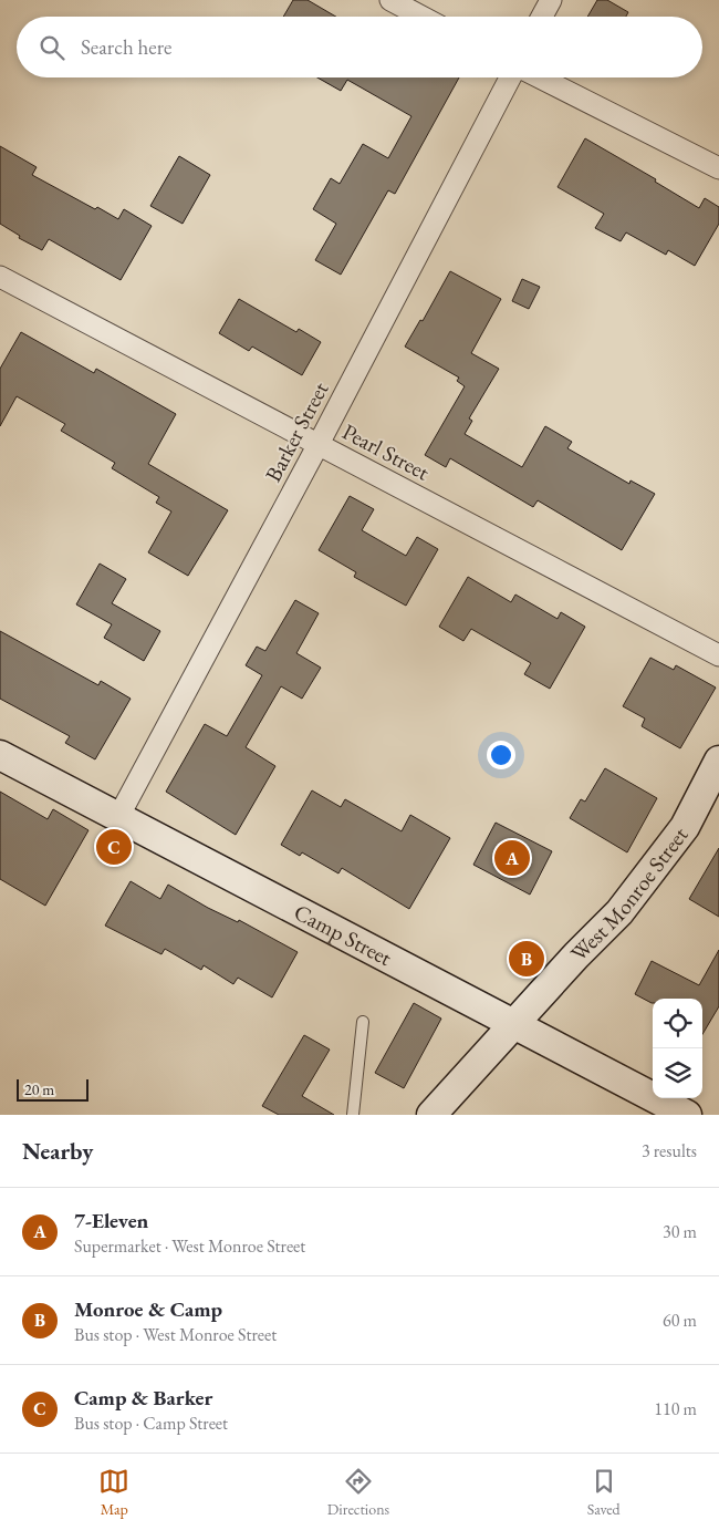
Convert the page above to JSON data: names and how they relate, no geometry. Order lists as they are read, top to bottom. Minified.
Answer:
{"streets":{"street":["Barker Street","Pearl Street","West Monroe Street","Camp Street"]},"crossings":[["Barker Street","Pearl Street"],["Barker Street","Camp Street"],["West Monroe Street","Camp Street"]],"scale_bar":"20 m","page":{"search":"Search here","pins":["C","A","B"],"scale":"20 m","heading":["Nearby","3 results"],"list":[{"mark":"A","name":"7-Eleven","note":"Supermarket · West Monroe Street","value":"30 m"},{"mark":"B","name":"Monroe & Camp","note":"Bus stop · West Monroe Street","value":"60 m"},{"mark":"C","name":"Camp & Barker","note":"Bus stop · Camp Street","value":"110 m"}],"nav":["Map","Directions","Saved"]}}
